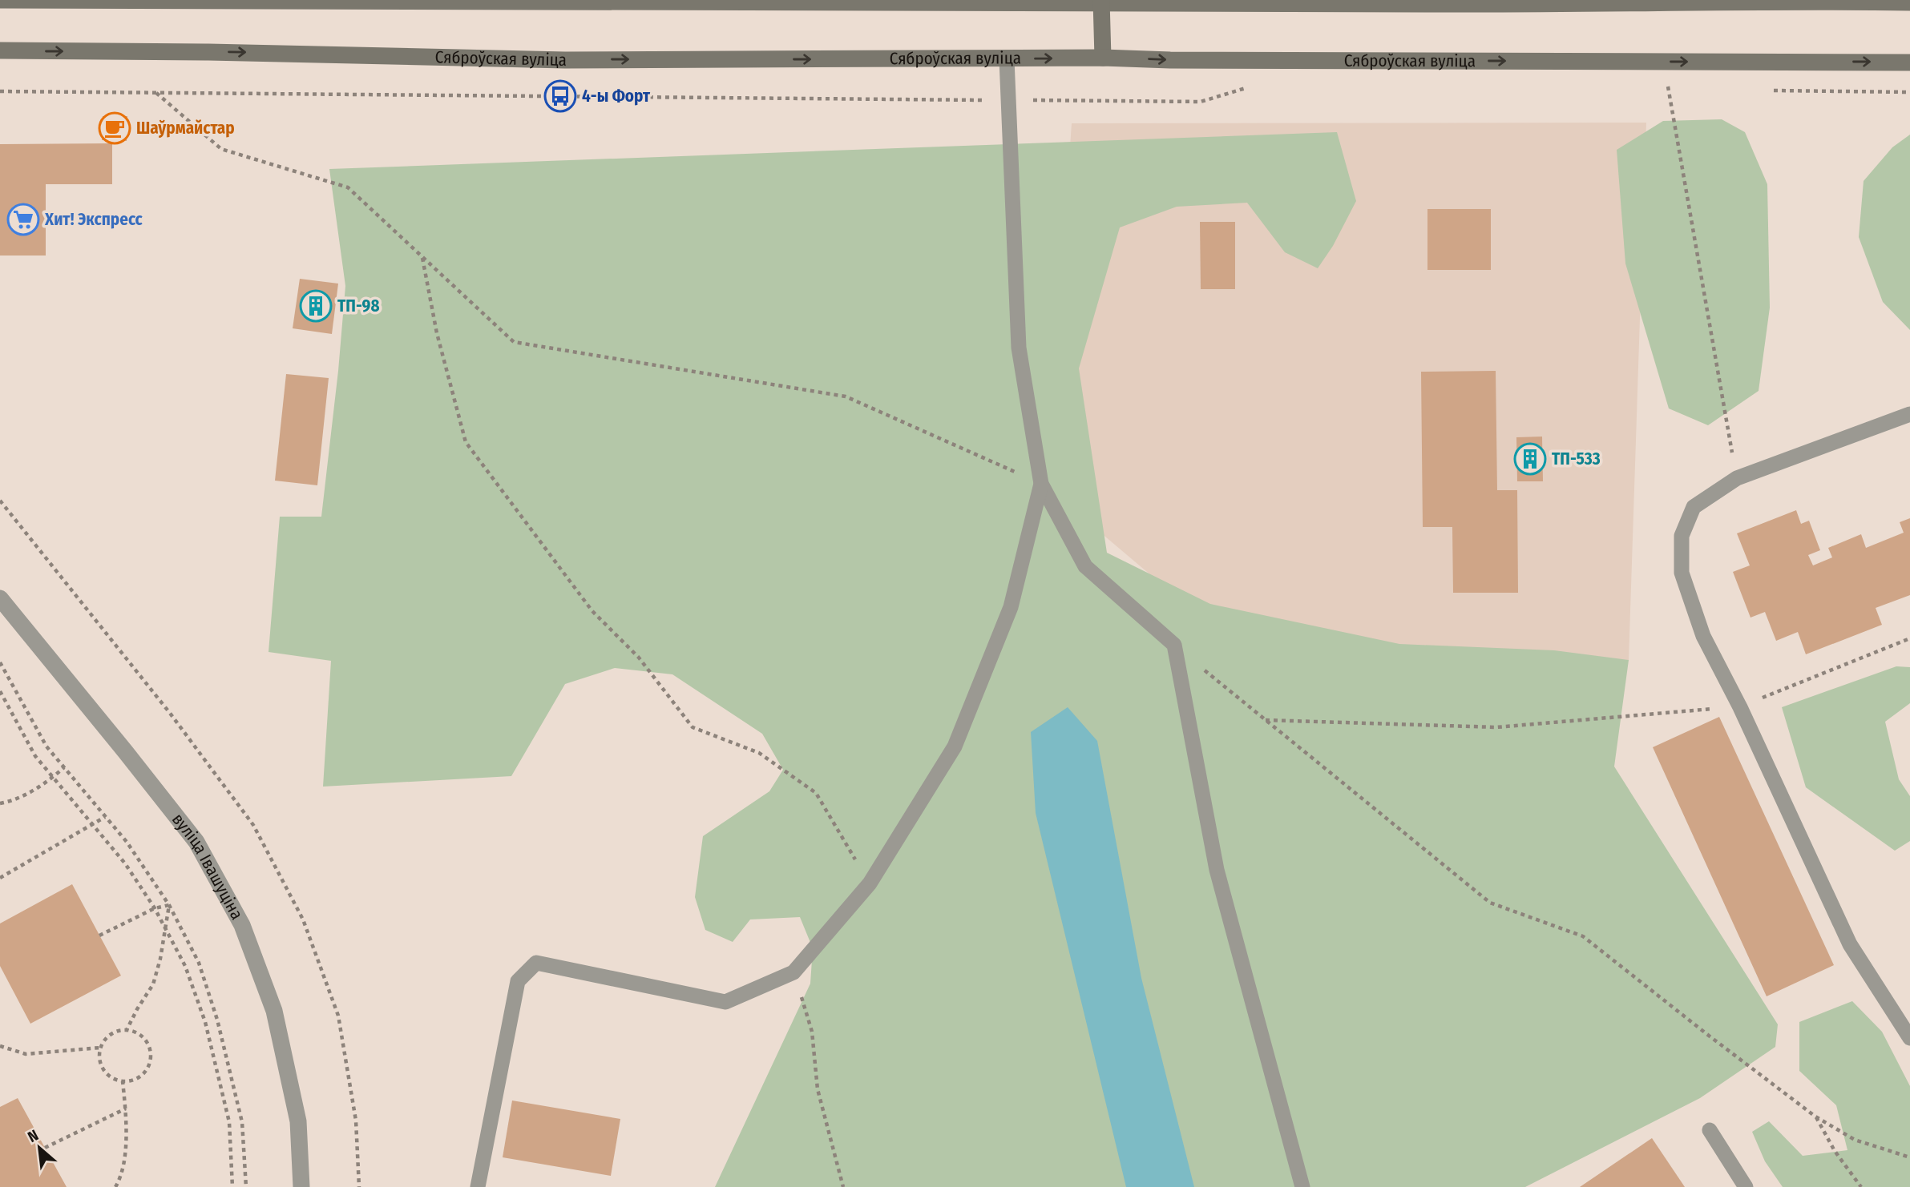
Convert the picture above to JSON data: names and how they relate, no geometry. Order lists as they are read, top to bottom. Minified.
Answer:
{"streets":{"main road":["Сяброўская вуліца"],"street":["вуліца Івашуціна"]},"places":{"bus stop":["4-ы Форт"],"cafe":["Шаўрмайстар"],"supermarket":["Хит! Экспресс"],"building":["ТП-98","ТП-533"]},"north":"top left"}
